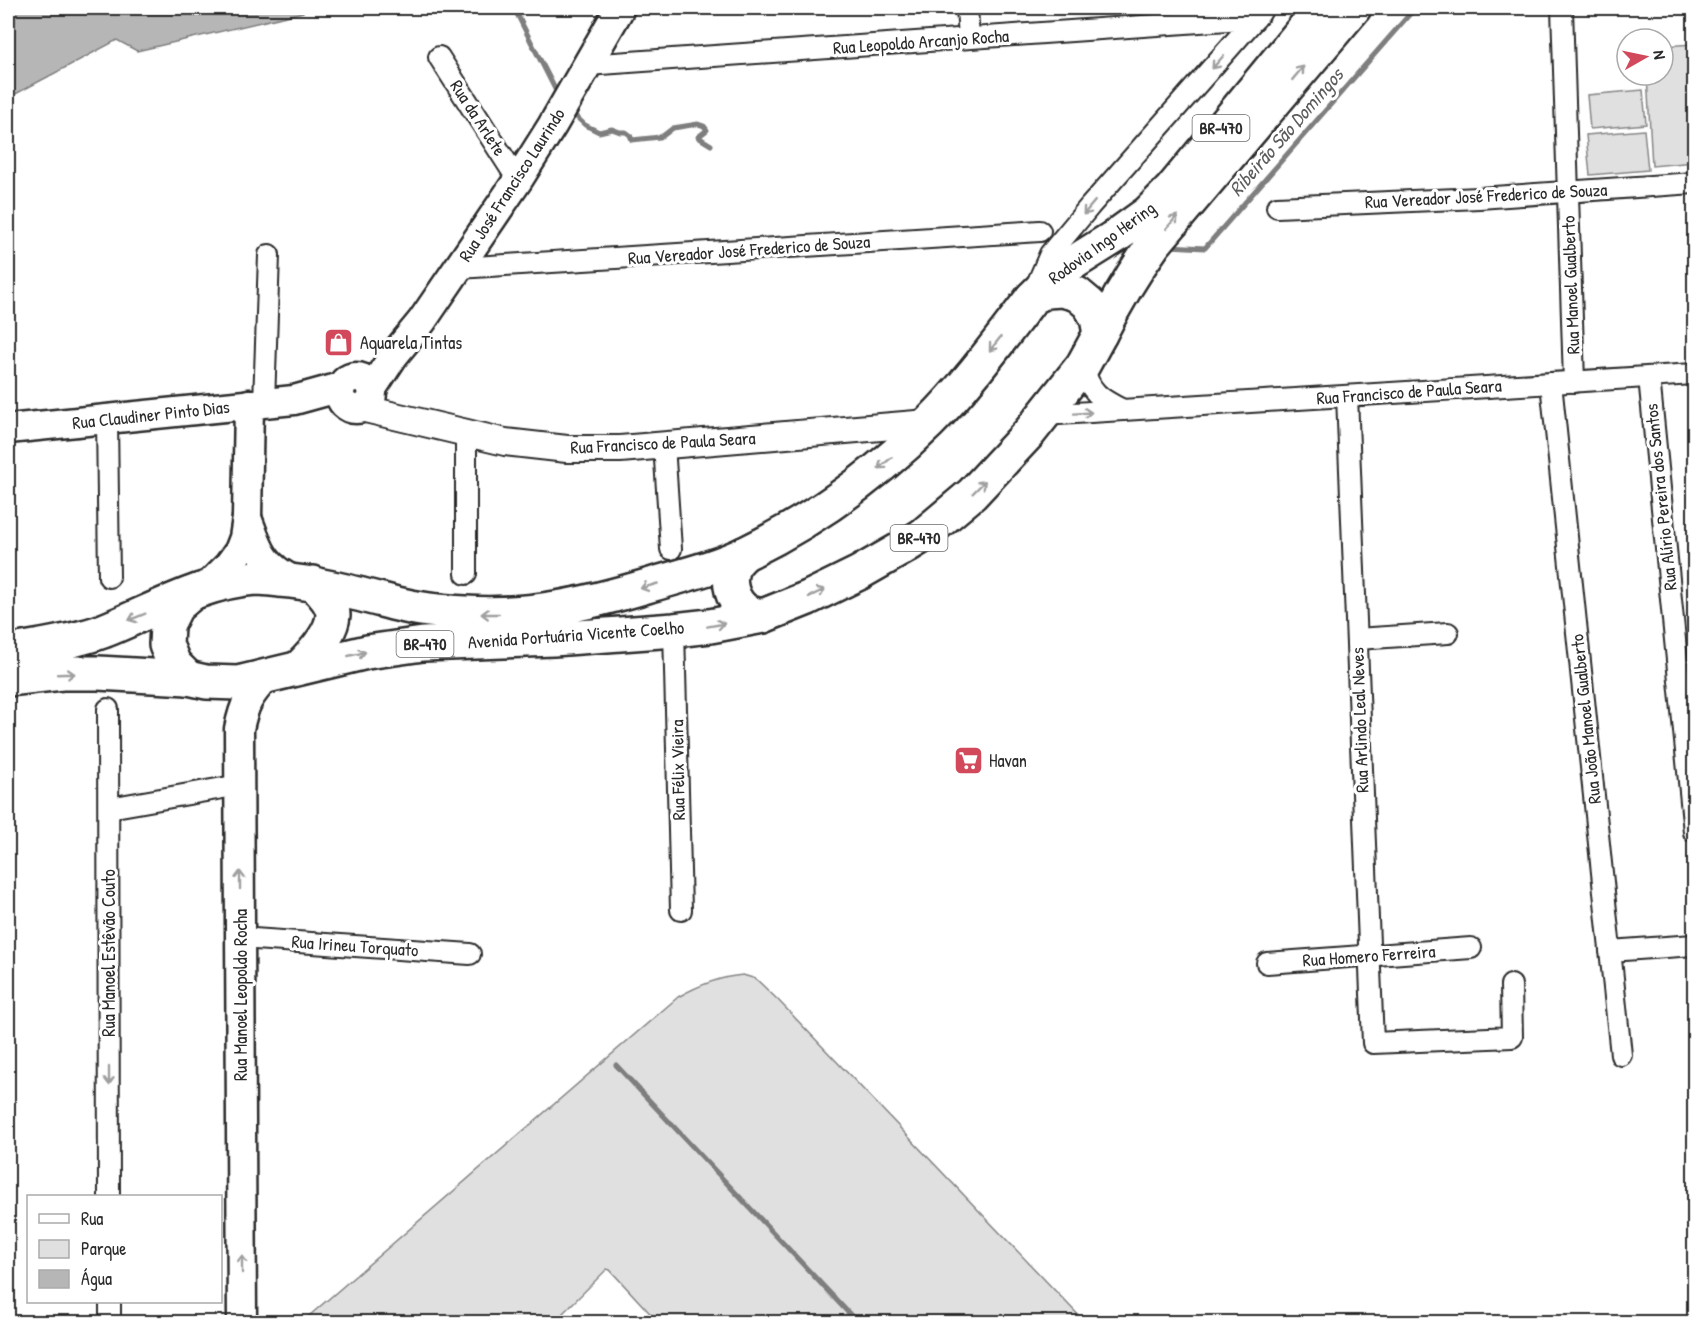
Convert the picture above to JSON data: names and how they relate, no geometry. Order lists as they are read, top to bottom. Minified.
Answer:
{"streets":{"highway":["BR-470","Rodovia Ingo Hering","Avenida Portuária Vicente Coelho"],"main road":["Rua José Francisco Laurindo","Rua Claudiner Pinto Dias","Rua Manoel Leopoldo Rocha"],"street":["Rua Leopoldo Arcanjo Rocha","Rua da Arlete","Rua Vereador José Frederico de Souza","Rua Manoel Gualberto","Rua Francisco de Paula Seara","Rua Alírio Pereira dos Santos","Rua João Manoel Gualberto","Rua Arlindo Leal Neves","Rua Félix Vieira","Rua Irineu Torquato","Rua Manoel Estêvão Couto","Rua Homero Ferreira"]},"crossings":[["Rua Leopoldo Arcanjo Rocha","Rua José Francisco Laurindo"],["Rua da Arlete","Rua José Francisco Laurindo"],["Rua José Francisco Laurindo","Rua Vereador José Frederico de Souza"],["Rua José Francisco Laurindo","Rua Francisco de Paula Seara"],["Rua José Francisco Laurindo","Rua Claudiner Pinto Dias"],["Rua Vereador José Frederico de Souza","Rua Manoel Gualberto"],["Rodovia Ingo Hering","Rua Francisco de Paula Seara"],["Rodovia Ingo Hering","Avenida Portuária Vicente Coelho"],["Rua Manoel Gualberto","Rua Francisco de Paula Seara"],["Rua Francisco de Paula Seara","Rua Claudiner Pinto Dias"],["Rua Francisco de Paula Seara","Rua Alírio Pereira dos Santos"],["Rua Francisco de Paula Seara","Avenida Portuária Vicente Coelho"],["Rua Francisco de Paula Seara","Rua João Manoel Gualberto"],["Rua Francisco de Paula Seara","Rua Arlindo Leal Neves"],["Avenida Portuária Vicente Coelho","Rua Félix Vieira"],["Avenida Portuária Vicente Coelho","Rua Manoel Leopoldo Rocha"],["Rua Arlindo Leal Neves","Rua Homero Ferreira"],["Rua Irineu Torquato","Rua Manoel Leopoldo Rocha"]],"one_way":["Rua Manoel Estêvão Couto","Rua Manoel Leopoldo Rocha"],"water":["Ribeirão São Domingos"],"places":{"shop":["Aquarela Tintas"],"supermarket":["Havan"]},"legend":["Rua","Parque","Água"],"north":"right"}
